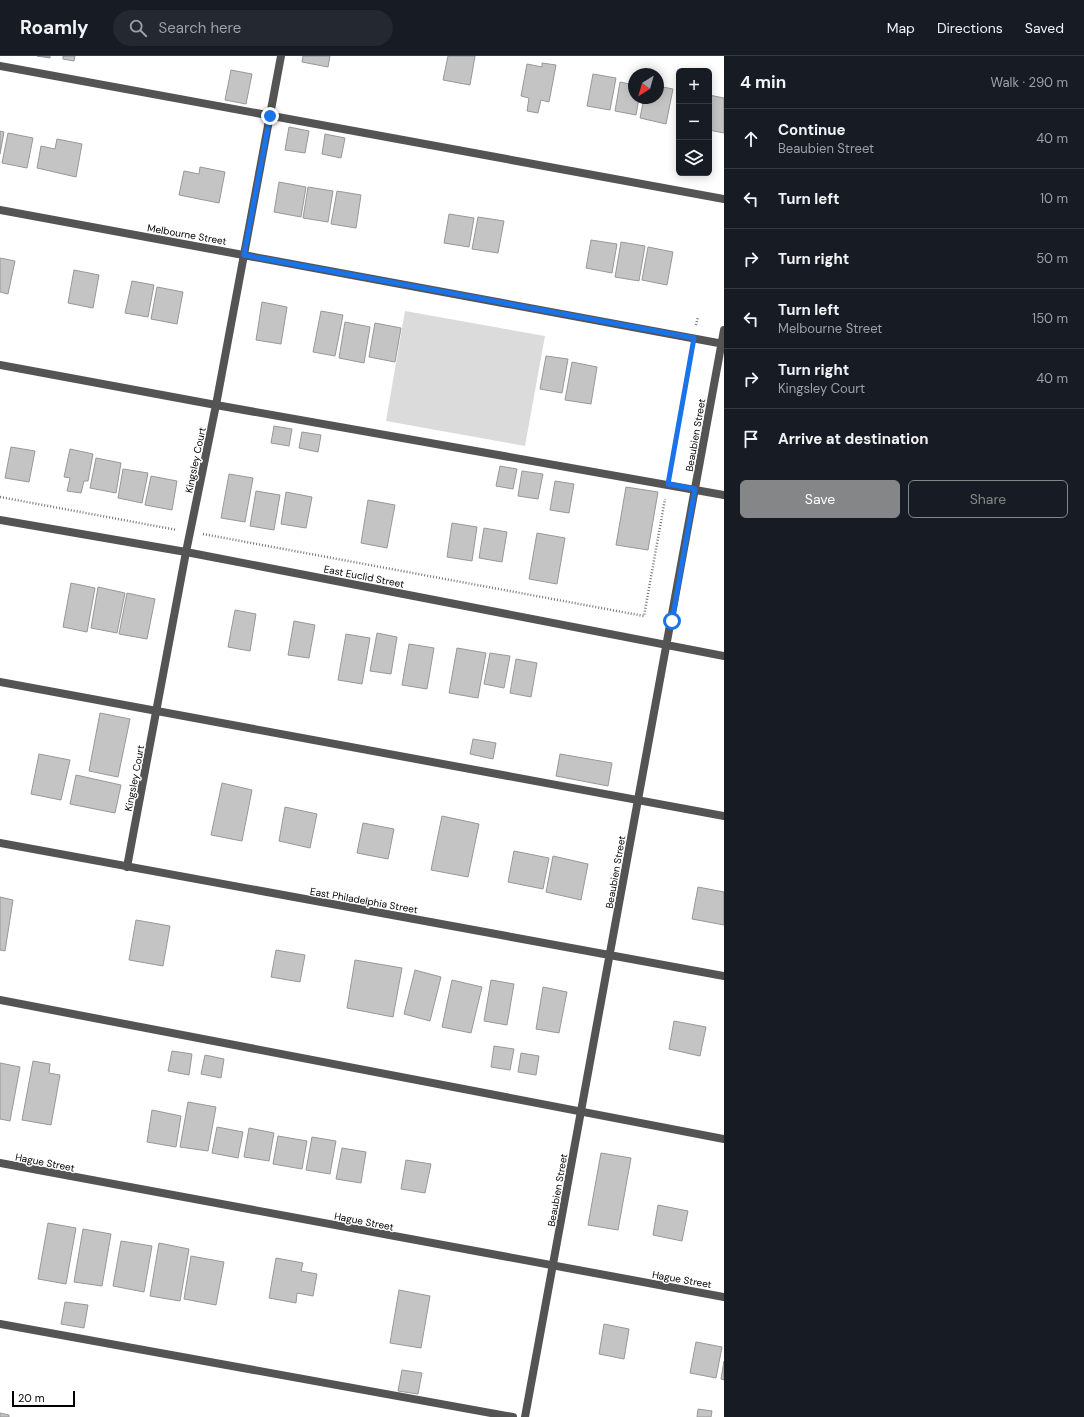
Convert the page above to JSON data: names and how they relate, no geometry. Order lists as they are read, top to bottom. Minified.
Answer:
{"streets":{"street":["Melbourne Street","Beaubien Street","Kingsley Court","East Euclid Street","East Philadelphia Street","Hague Street"]},"crossings":[["Melbourne Street","Beaubien Street"],["Melbourne Street","Kingsley Court"],["Beaubien Street","East Euclid Street"],["Beaubien Street","East Philadelphia Street"],["Beaubien Street","Hague Street"],["Kingsley Court","East Euclid Street"],["Kingsley Court","East Philadelphia Street"]],"scale_bar":"20 m","north":"bottom left","page":{"header":"Roamly","search":"Search here","nav":["Map","Directions","Saved"],"heading":["4 min","Walk · 290 m"],"map_buttons":["+","−"],"list":[["Continue","Beaubien Street","40 m"],["Turn left","10 m"],["Turn right","50 m"],["Turn left","Melbourne Street","150 m"],["Turn right","Kingsley Court","40 m"],"Arrive at destination"],"buttons":["Save","Share"],"scale":"20 m"}}
